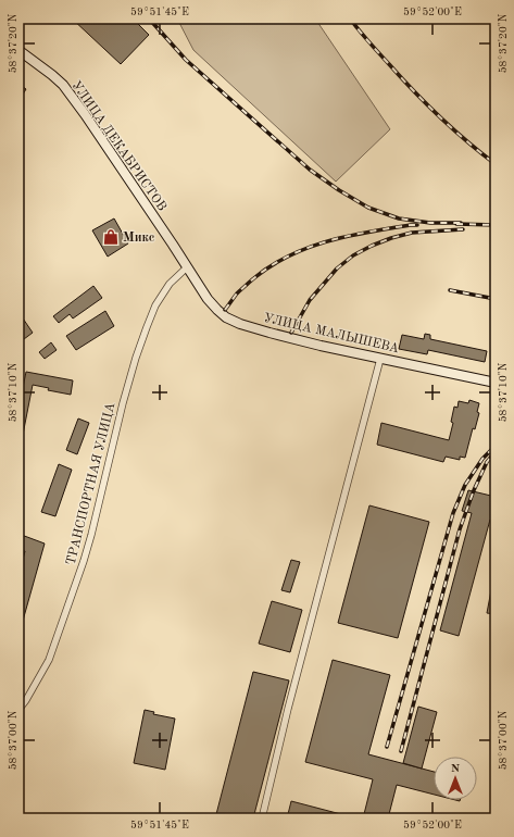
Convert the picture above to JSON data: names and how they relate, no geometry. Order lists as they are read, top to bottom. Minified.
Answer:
{"streets":{"main road":["УЛИЦА ДЕКАБРИСТОВ","УЛИЦА МАЛЫШЕВА"],"street":["ТРАНСПОРТНАЯ УЛИЦА"]},"crossings":[["УЛИЦА ДЕКАБРИСТОВ","УЛИЦА МАЛЫШЕВА"],["УЛИЦА ДЕКАБРИСТОВ","ТРАНСПОРТНАЯ УЛИЦА"],["УЛИЦА МАЛЫШЕВА","ТРАНСПОРТНАЯ УЛИЦА"]],"places":{"shop":["Микс"]},"north":"top","coordinates":["59°51'45\"E","59°52'00\"E","58°37'20\"N","58°37'10\"N","58°37'00\"N"]}
